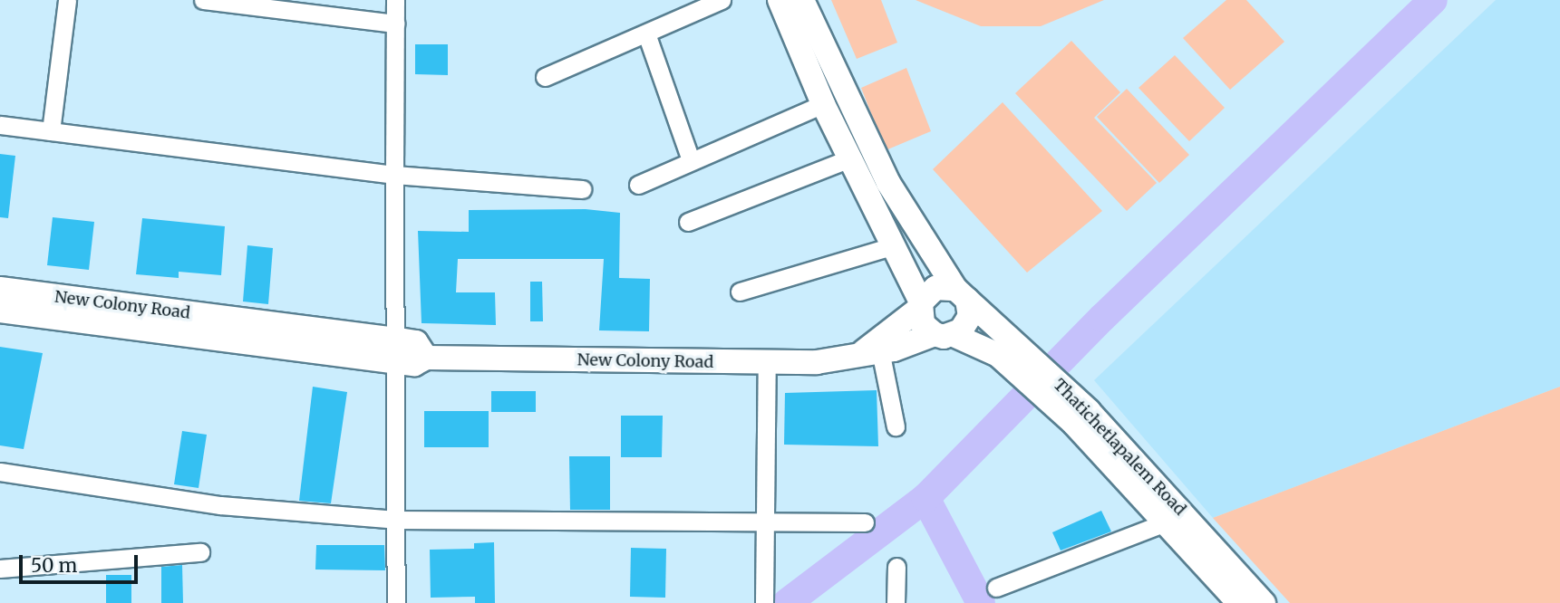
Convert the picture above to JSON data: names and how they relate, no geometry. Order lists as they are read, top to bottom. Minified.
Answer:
{"streets":{"main road":["New Colony Road","Thatichetlapalem Road"]},"scale_bar":"50 m"}
